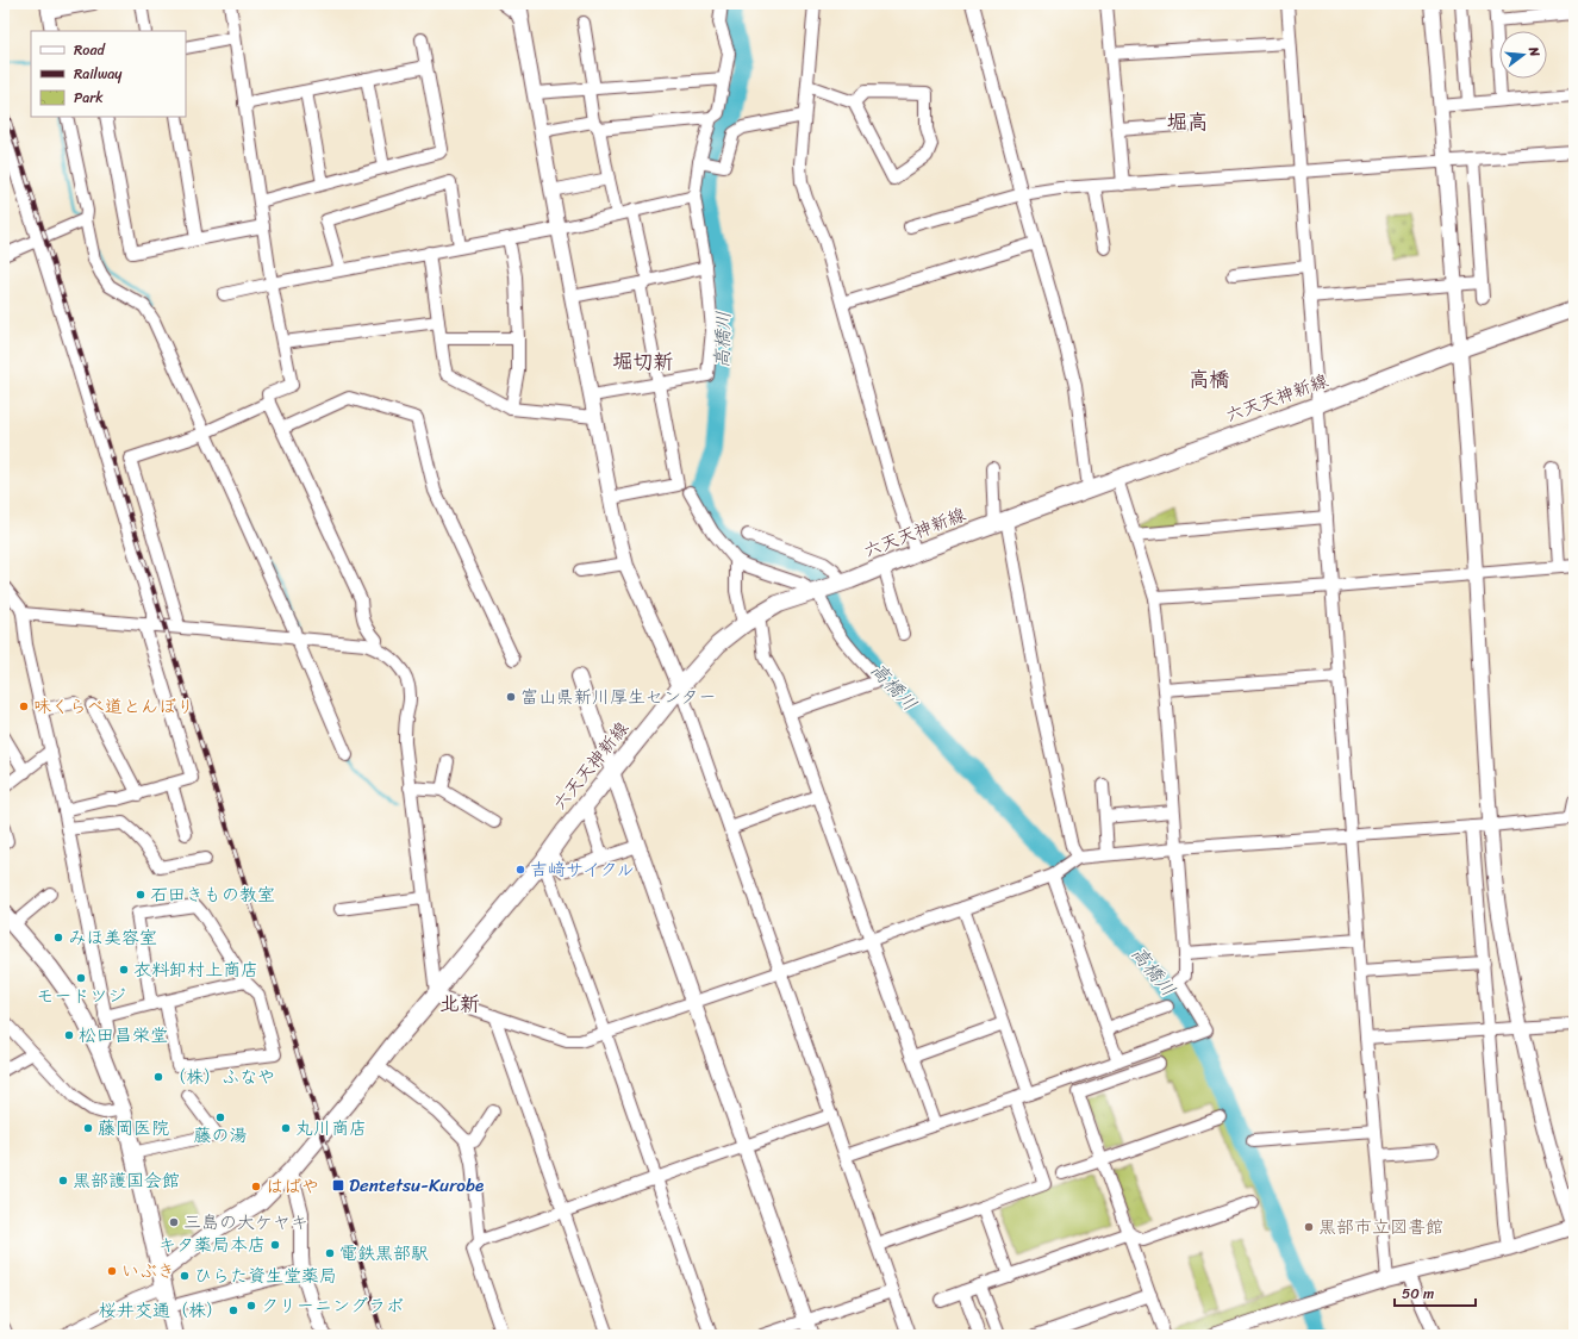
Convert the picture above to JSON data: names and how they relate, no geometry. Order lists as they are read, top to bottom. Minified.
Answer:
{"streets":{"main road":["六天天神新線"]},"districts":["堀高","堀切新","高橋","北新"],"water":["高橋川"],"places":{"other":["富山県新川厚生センター","味くらべ道とんぼり","吉﨑サイクル","石田きもの教室","みほ美容室","衣料卸村上商店","モードツジ","松田昌栄堂","（株）ふなや","藤の湯","藤岡医院","丸川商店","黒部護国会館","はばや","三島の大ケヤキ","黒部市立図書館","キタ薬局本店","電鉄黒部駅","いぶき","ひらた資生堂薬局","クリーニングラボ","桜井交通（株）"],"transit":["Dentetsu-Kurobe"]},"legend":["Road","Railway","Park"],"scale_bar":"50 m","north":"right"}
